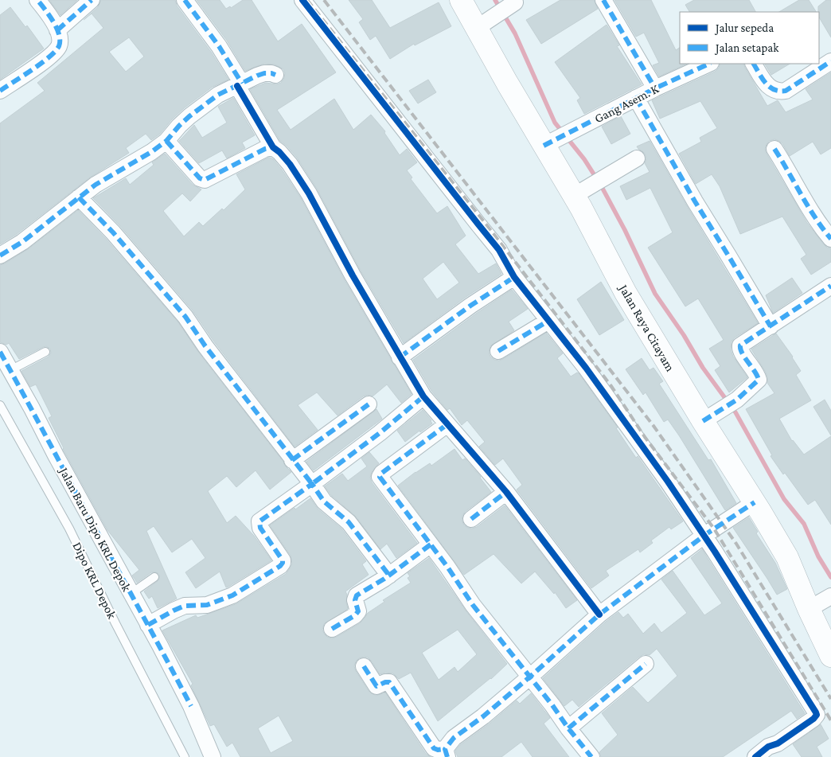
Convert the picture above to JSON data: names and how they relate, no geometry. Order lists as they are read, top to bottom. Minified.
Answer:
{"streets":{"main road":["Jalan Raya Citayam"],"street":["Gang Asem. K","Jalan Baru Dipo KRL Depok"],"lane":["Dipo KRL Depok"]},"crossings":[["Gang Asem. K","Jalan Raya Citayam"]],"legend":["Jalur sepeda","Jalan setapak"]}
